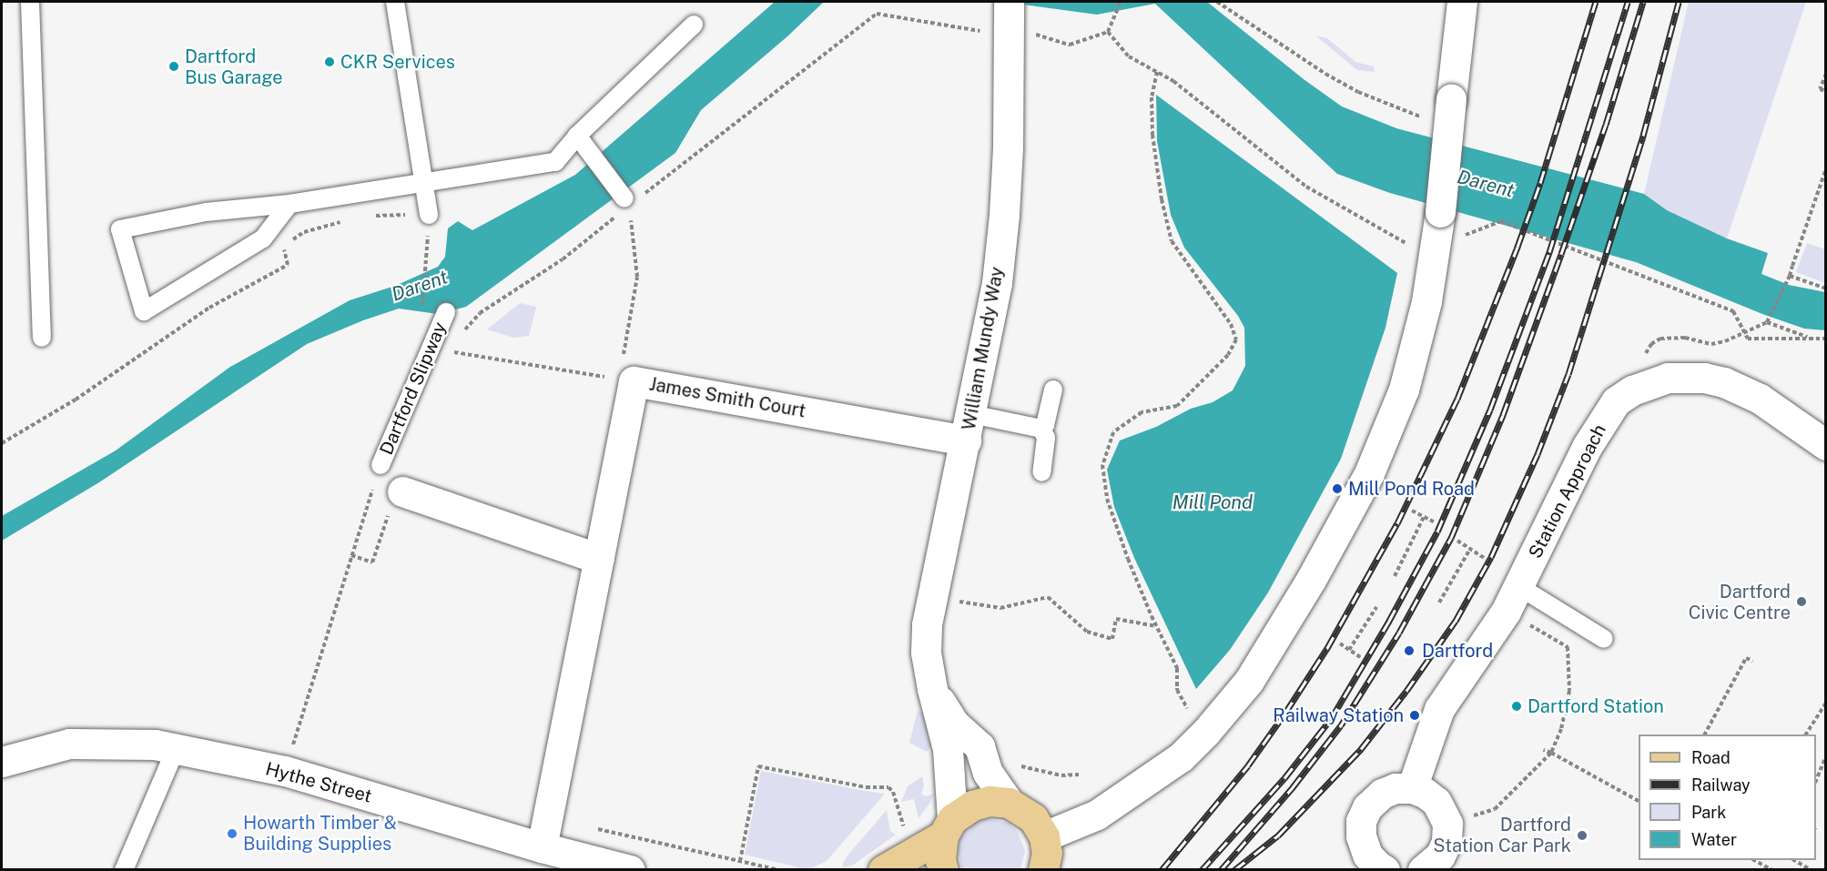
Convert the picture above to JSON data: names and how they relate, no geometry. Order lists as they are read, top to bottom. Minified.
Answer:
{"streets":{"street":["William Mundy Way","James Smith Court","Station Approach","Hythe Street"],"lane":["Dartford Slipway"]},"crossings":[["William Mundy Way","James Smith Court"],["James Smith Court","Hythe Street"]],"water":["Darent","Mill Pond"],"places":["CKR Services","Dartford Bus Garage","Mill Pond Road","Dartford Civic Centre","Dartford","Dartford Station","Railway Station","Howarth Timber & Building Supplies","Dartford Station Car Park"],"legend":["Road","Railway","Park","Water"]}
